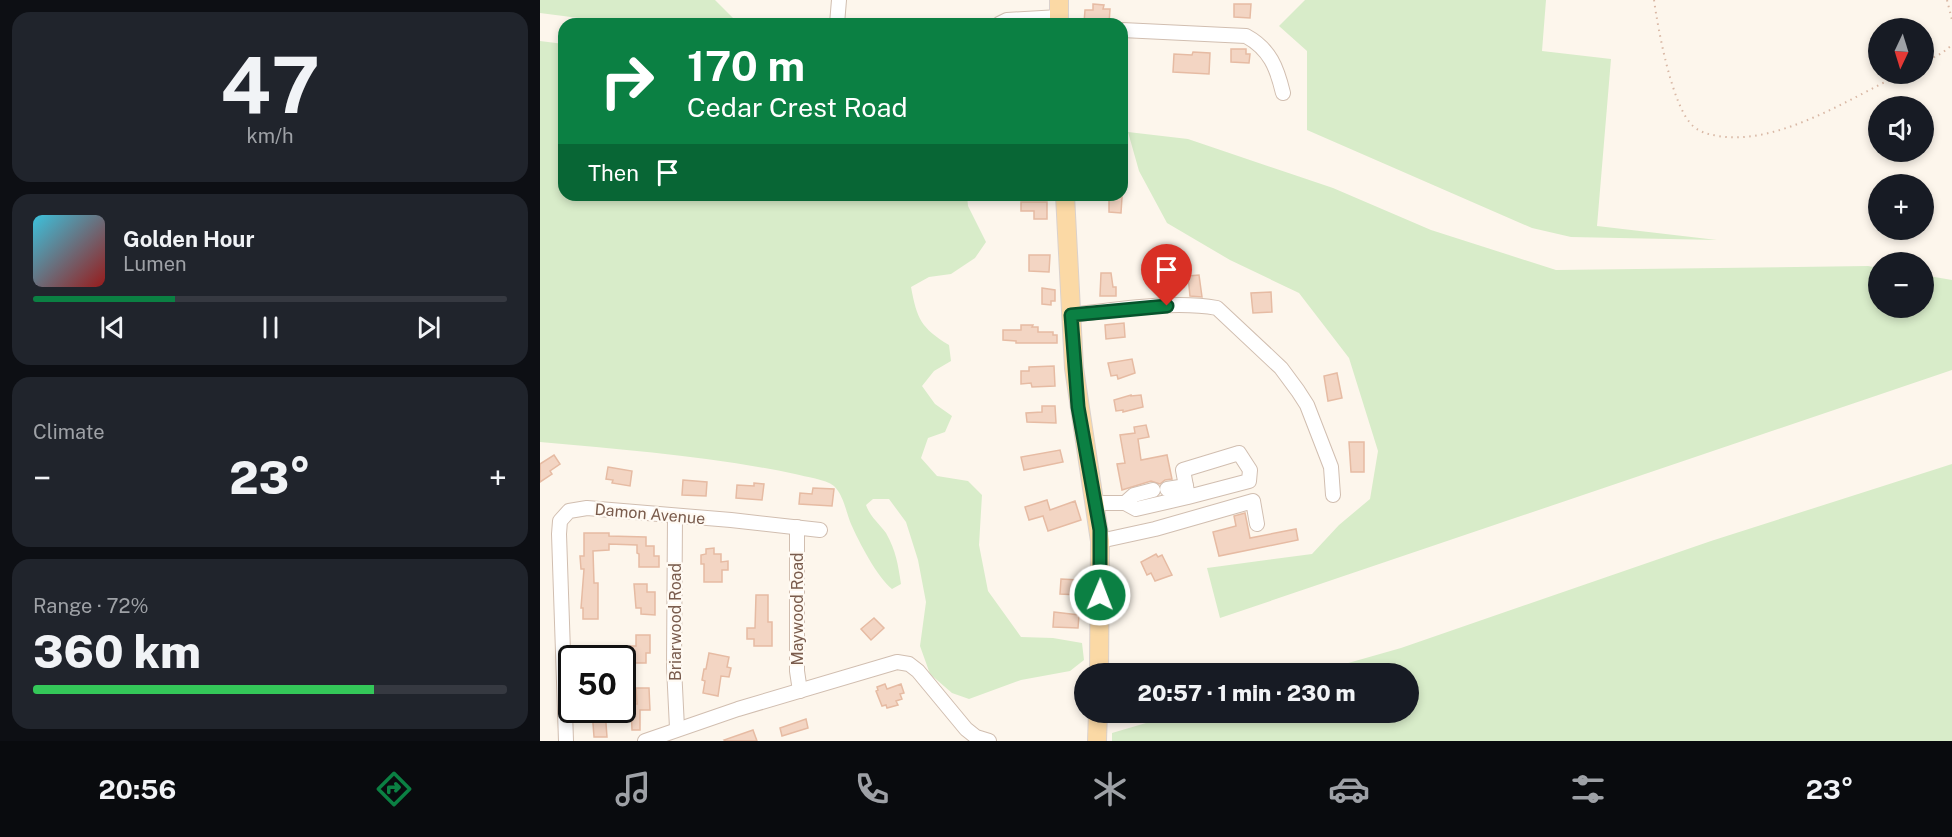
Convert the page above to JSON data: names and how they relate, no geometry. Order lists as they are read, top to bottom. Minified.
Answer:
{"streets":{"street":["Damon Avenue","Maywood Road","Briarwood Road"]},"crossings":[["Damon Avenue","Maywood Road"],["Damon Avenue","Briarwood Road"]],"north":"bottom","page":{"tile":[["47","km/h"],"Climate",["Range · 72%","360 km"]],"map_buttons":["+","−"],"turn":["170 m","Cedar Crest Road"],"then":"Then","song":["Golden Hour","Lumen"],"heat":["−","23°","+"],"limit":"50","trip":"20:57 · 1 min · 230 m","tabs":["20:56","23°"]}}
